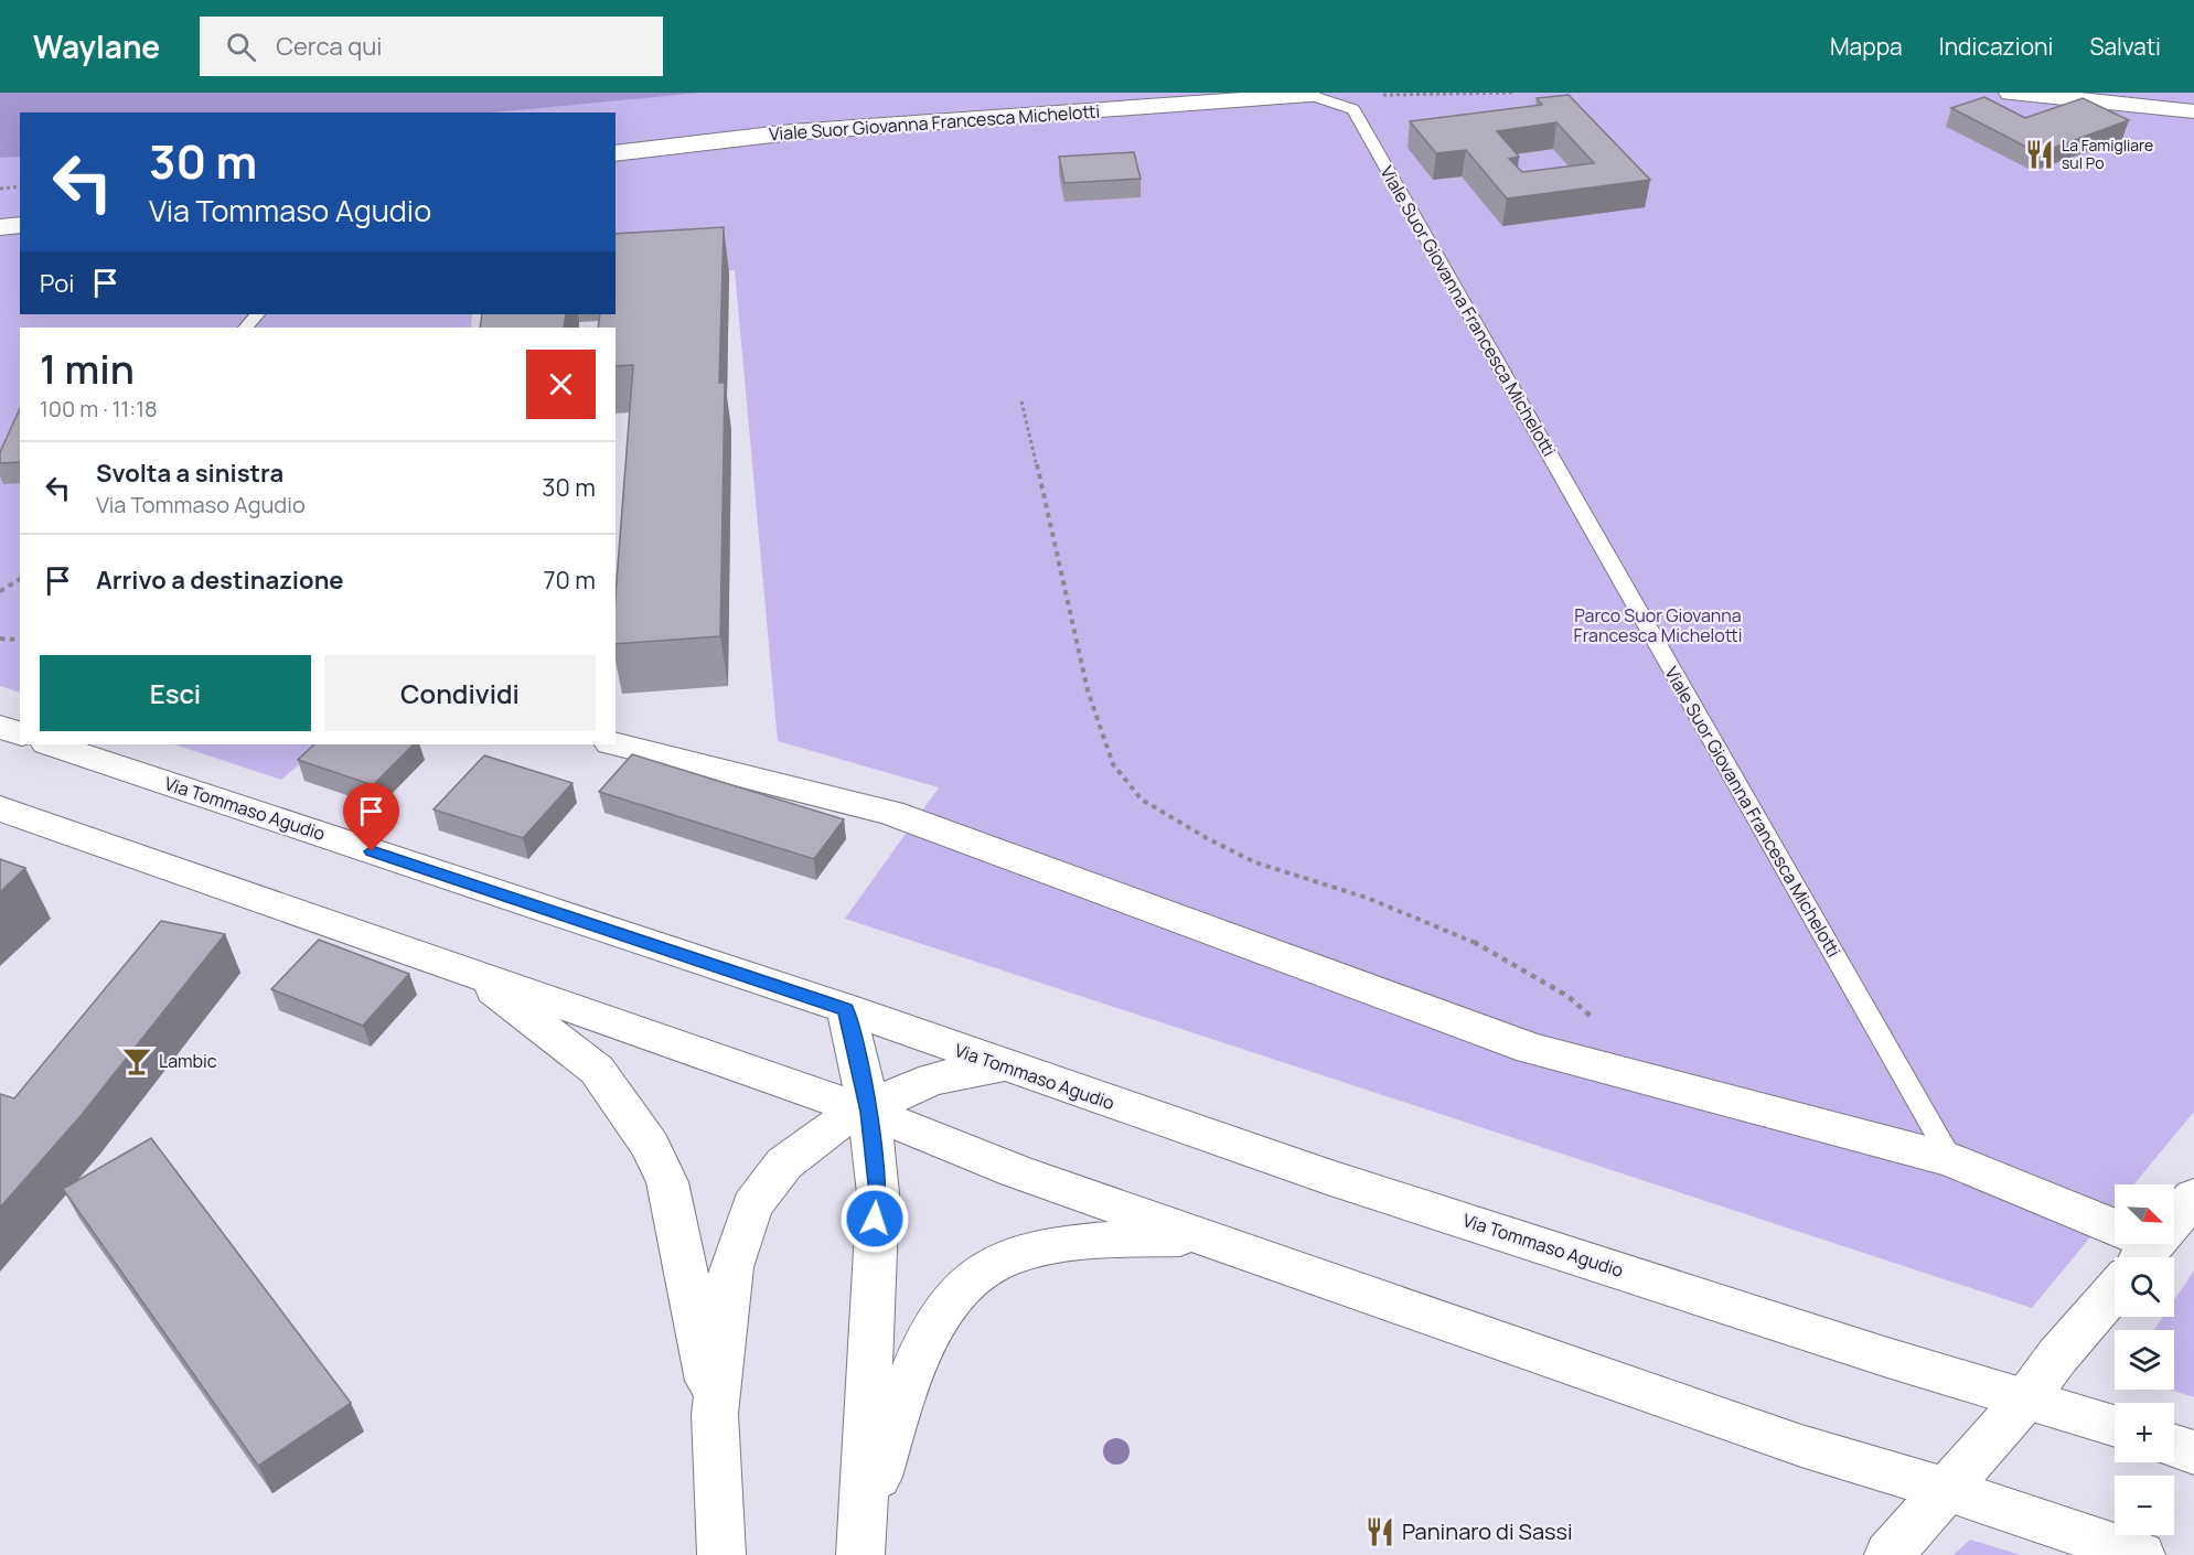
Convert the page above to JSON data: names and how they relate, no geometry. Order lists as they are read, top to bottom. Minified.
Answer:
{"streets":{"main road":["Viale Suor Giovanna Francesca Michelotti","Via Tommaso Agudio"]},"parks":["Parco Suor Giovanna Francesca Michelotti"],"places":{"restaurant":["La Famigliare sul Po","Paninaro di Sassi"],"bar":["Lambic"]},"north":"bottom right","page":{"header":"Waylane","search":"Cerca qui","nav":["Mappa","Indicazioni","Salvati"],"turn":["30 m","Via Tommaso Agudio"],"then":"Poi","heading":["1 min","100 m · 11:18"],"list":[{"name":"Svolta a sinistra","note":"Via Tommaso Agudio","value":"30 m"},{"name":"Arrivo a destinazione","value":"70 m"}],"buttons":["Esci","Condividi"],"map_buttons":["+","−"]}}
